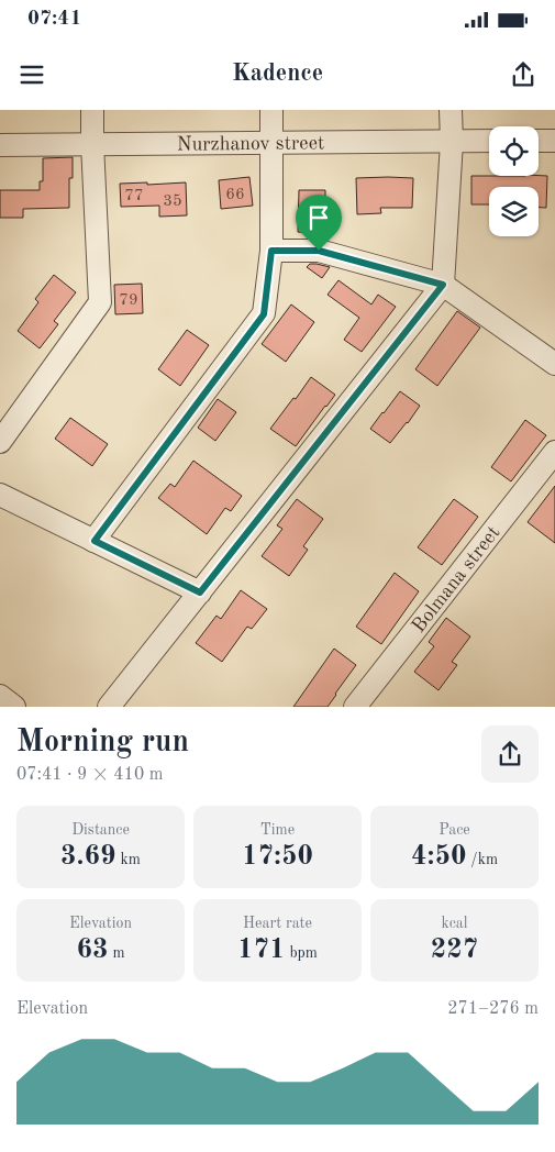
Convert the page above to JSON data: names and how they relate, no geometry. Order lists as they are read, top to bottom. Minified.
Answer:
{"streets":{"street":["Nurzhanov street","Bolmana street"]},"house_numbers":["66","77","35","79"],"page":{"status":"07:41","header":"Kadence","heading":["Morning run","07:41 · 9 × 410 m"],"stats":[["Distance","3.69 km"],["Time","17:50"],["Pace","4:50 /km"],["Elevation","63 m"],["Heart rate","171 bpm"],["kcal","227"]],"chart":["Elevation","271–276 m"]}}
